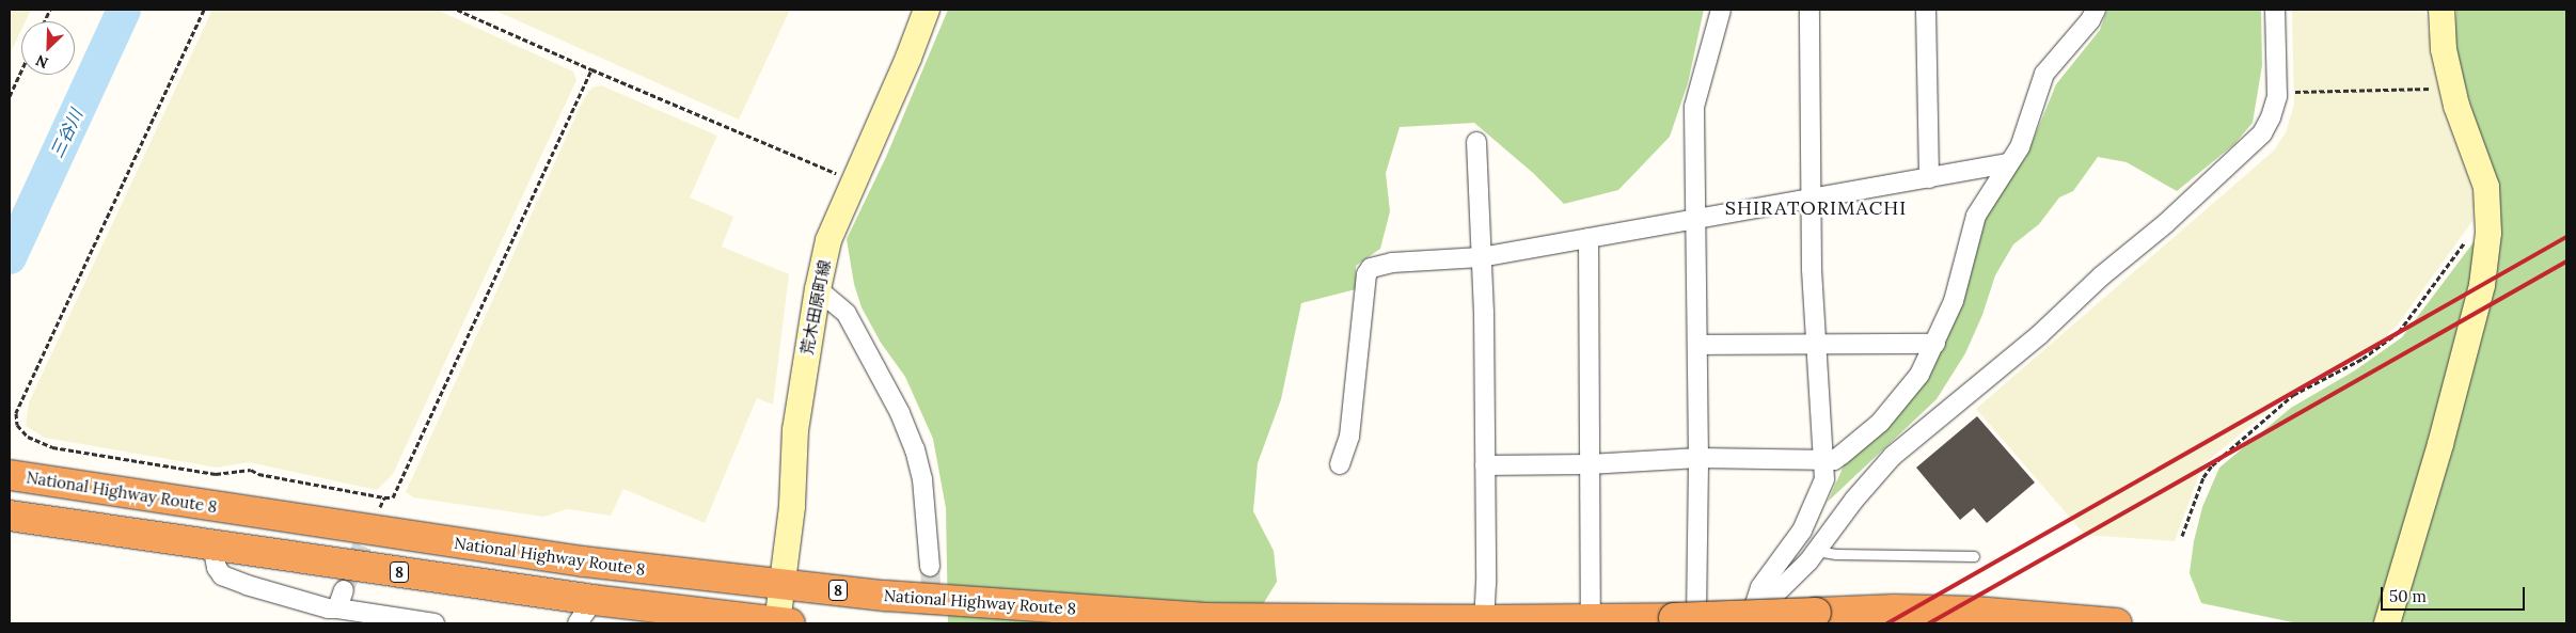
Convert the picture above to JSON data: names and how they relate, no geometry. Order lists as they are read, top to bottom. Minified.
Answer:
{"streets":{"highway":["National Highway Route 8","8"],"main road":["荒木田原町線"]},"crossings":[["荒木田原町線","National Highway Route 8"],["荒木田原町線","8"]],"districts":["SHIRATORIMACHI"],"water":["三谷川"],"scale_bar":"50 m","north":"bottom left"}
